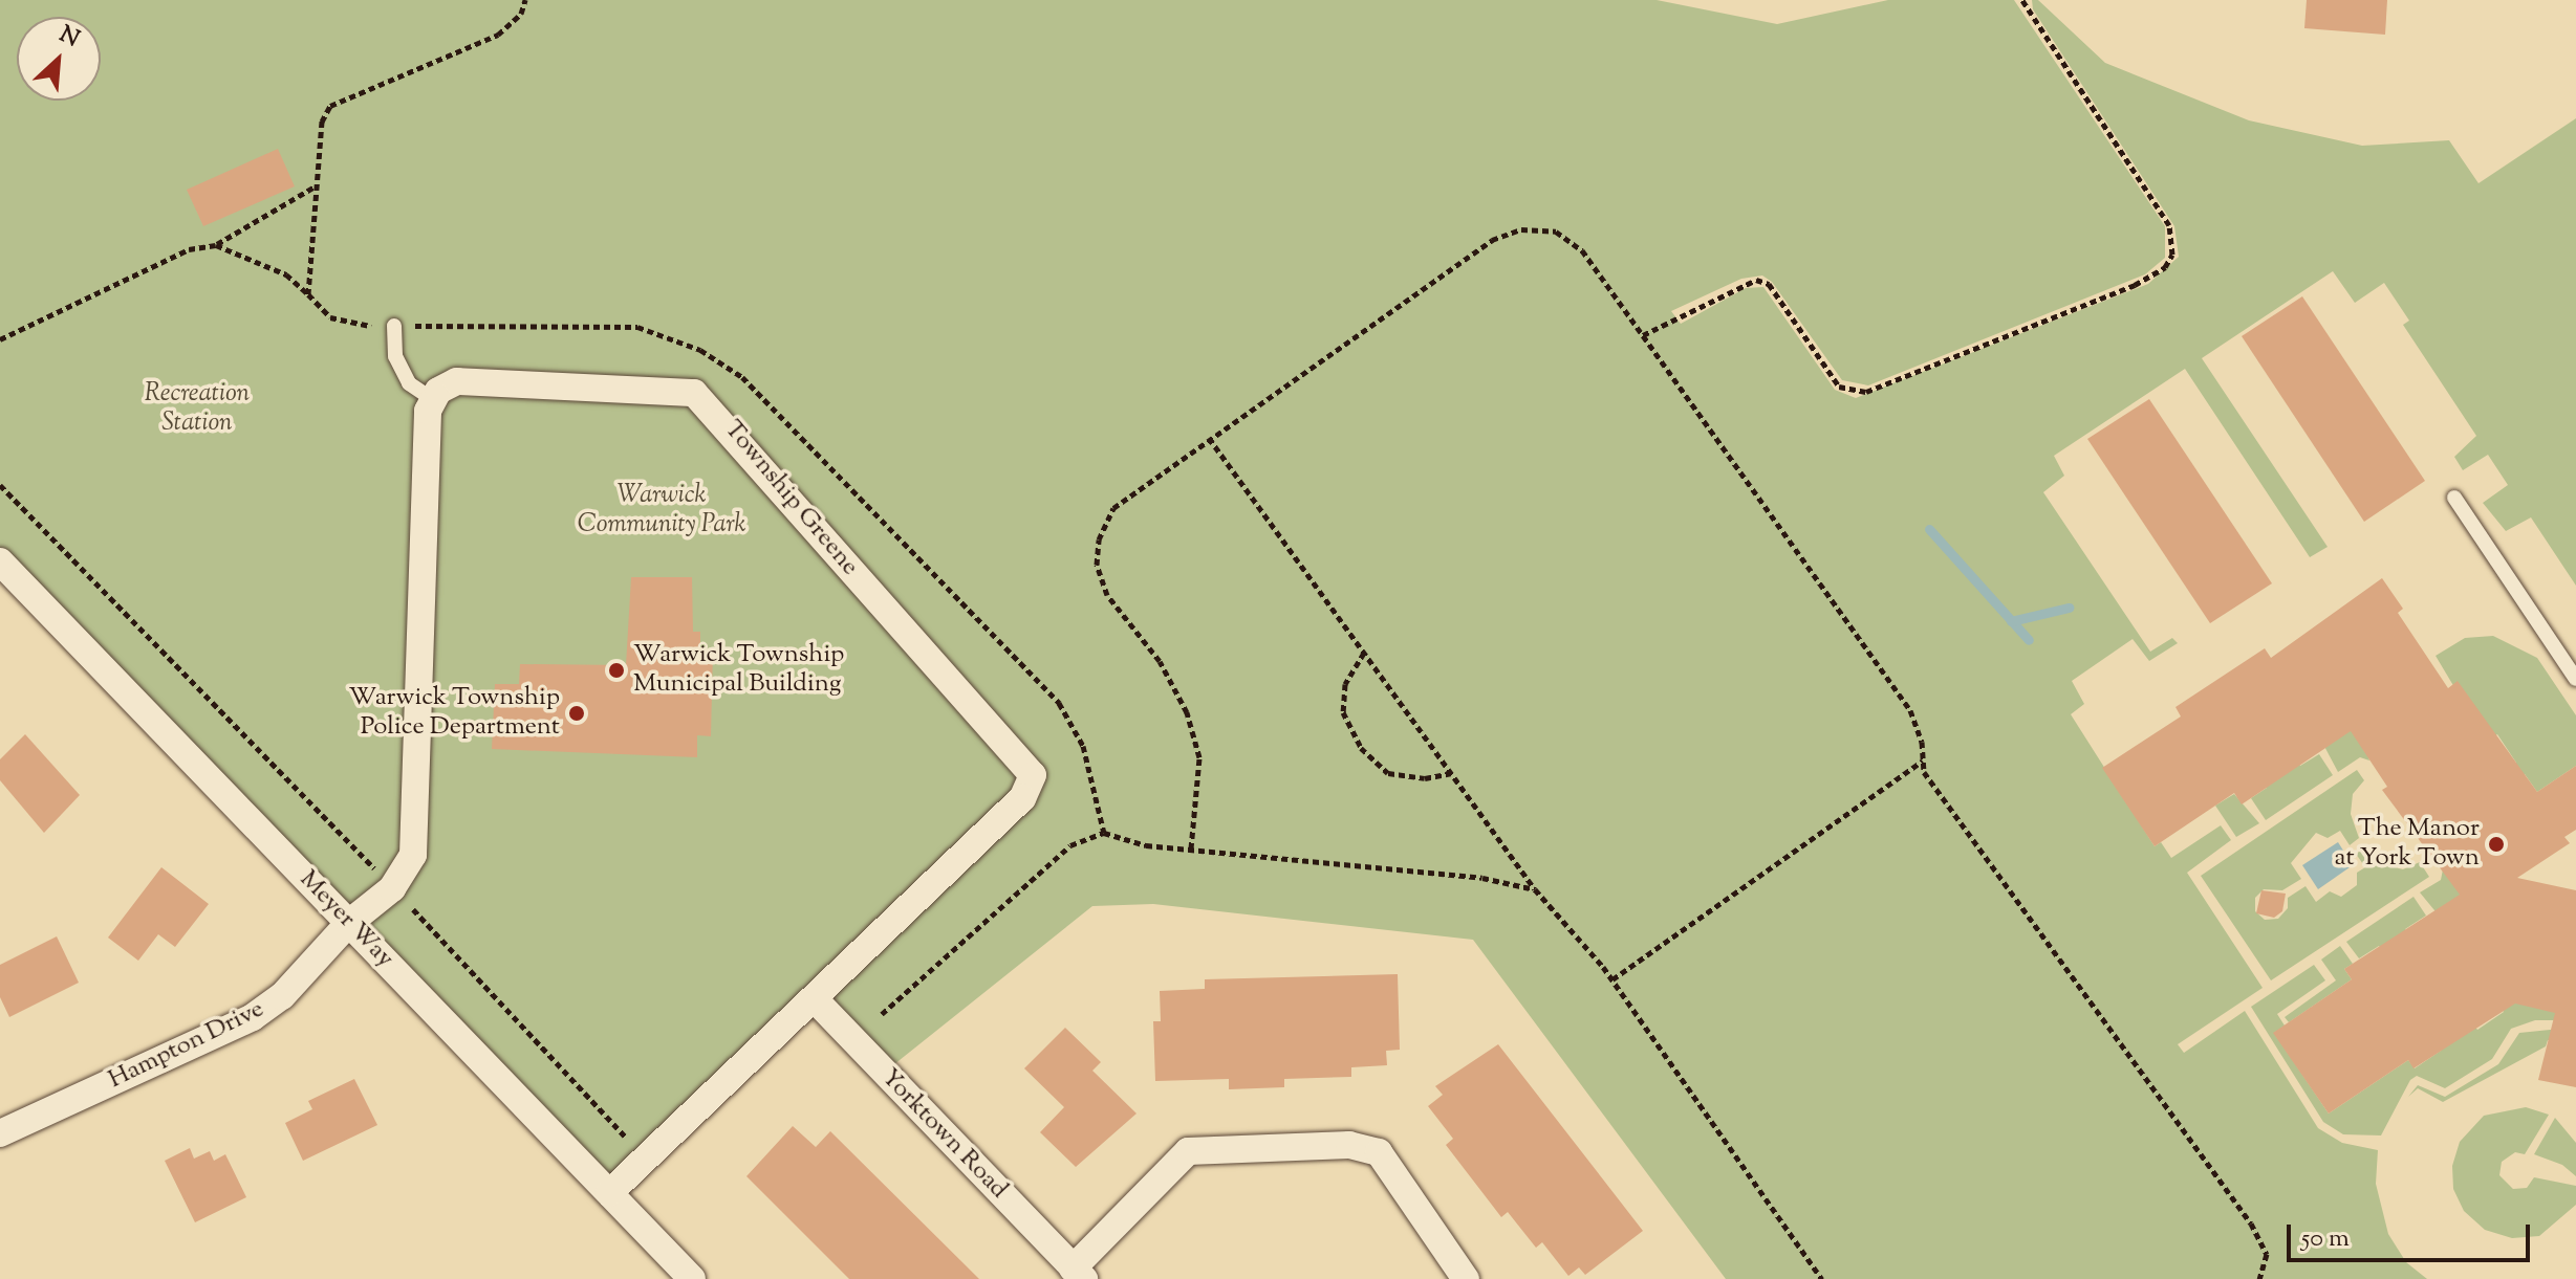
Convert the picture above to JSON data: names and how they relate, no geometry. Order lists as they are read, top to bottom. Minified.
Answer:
{"streets":{"street":["Township Greene","Meyer Way","Hampton Drive","Yorktown Road"]},"crossings":[["Township Greene","Meyer Way"],["Township Greene","Yorktown Road"],["Meyer Way","Hampton Drive"]],"parks":["Recreation Station","Warwick Community Park"],"places":["Warwick Township Municipal Building","Warwick Township Police Department","The Manor at York Town"],"scale_bar":"50 m","north":"top right"}
